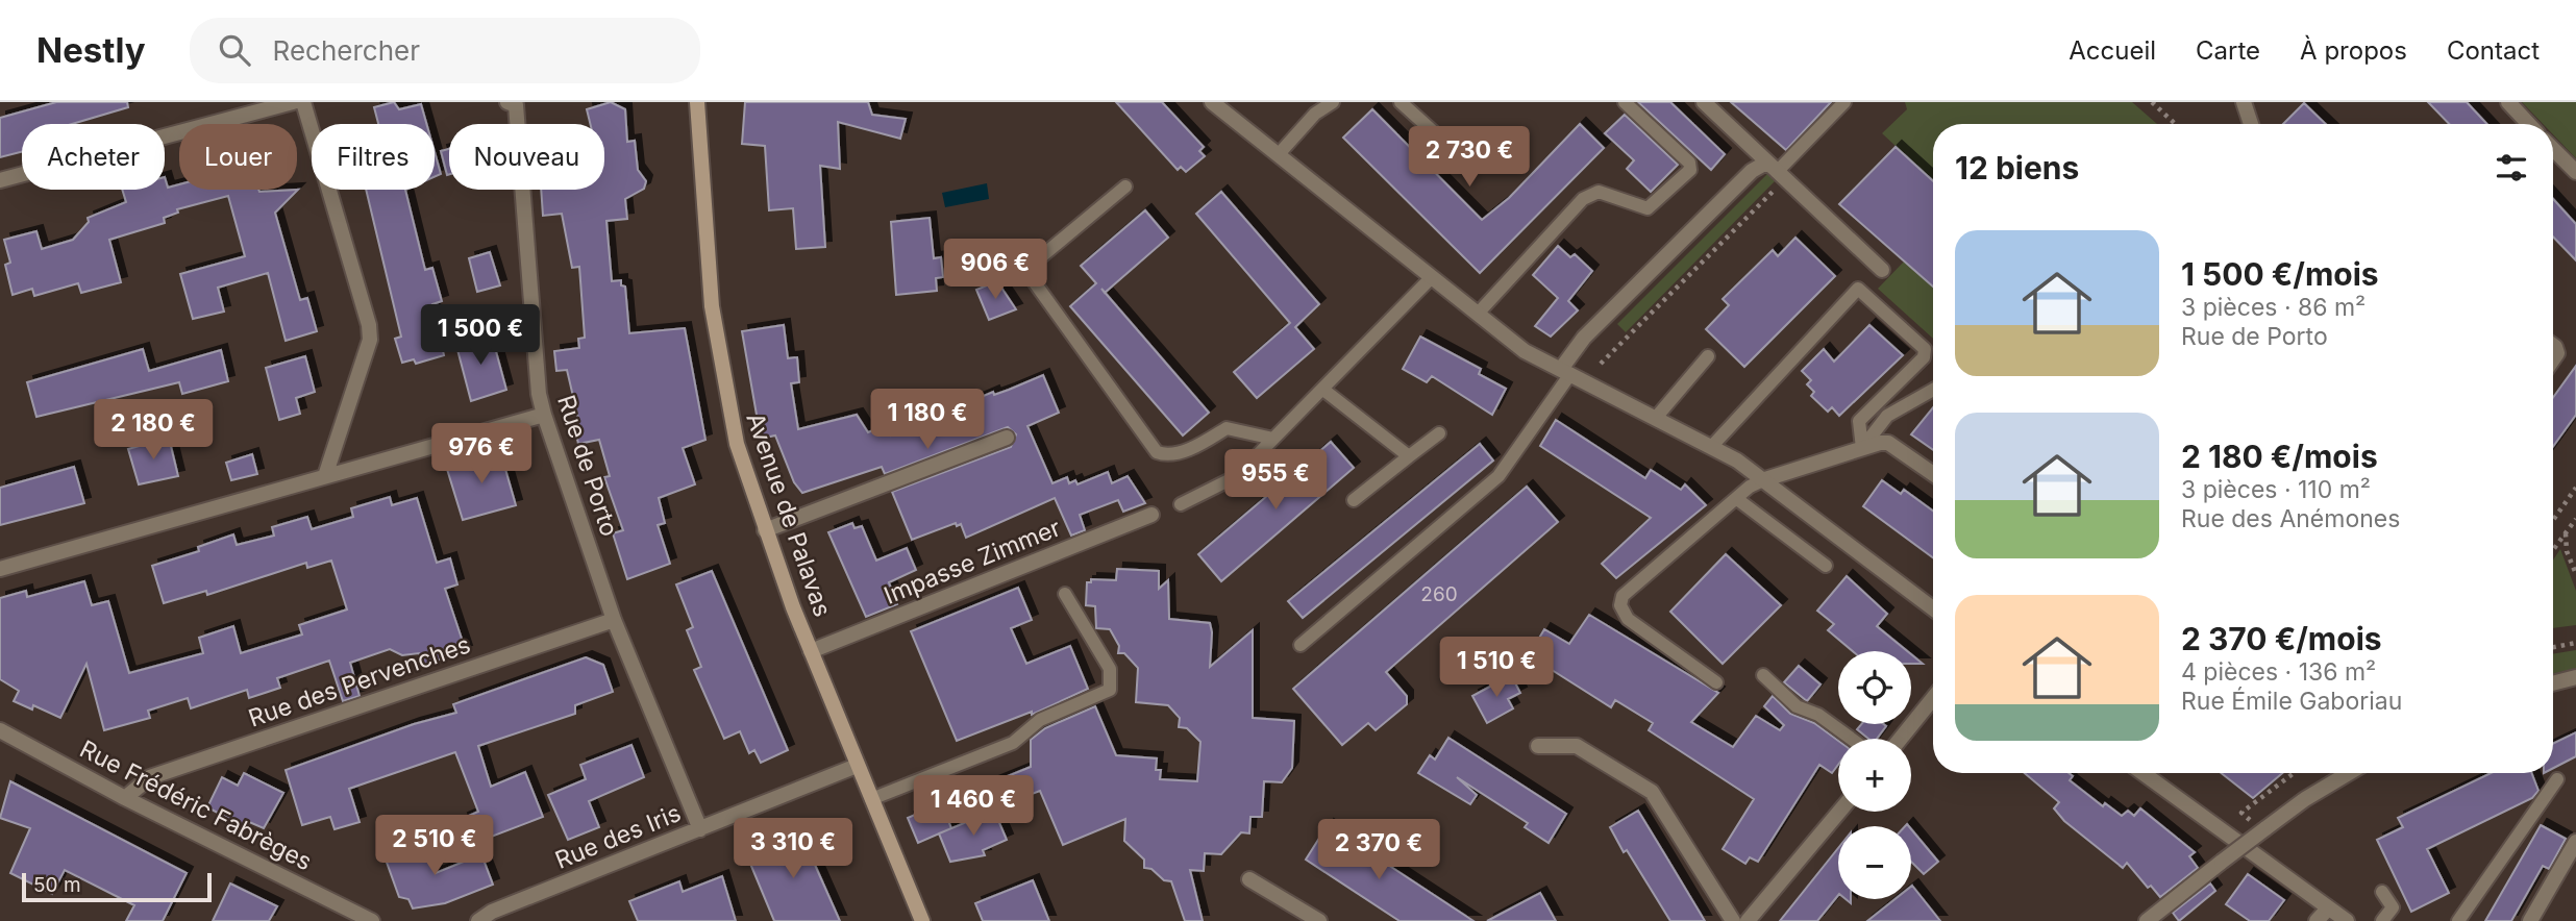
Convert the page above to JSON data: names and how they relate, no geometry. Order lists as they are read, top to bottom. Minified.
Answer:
{"streets":{"main road":["Avenue de Palavas"],"street":["Rue de Porto","Impasse Zimmer","Rue des Pervenches","Rue Frédéric Fabrèges","Rue des Iris"]},"crossings":[["Rue de Porto","Rue des Pervenches"],["Rue de Porto","Rue des Iris"],["Avenue de Palavas","Impasse Zimmer"],["Avenue de Palavas","Rue des Iris"],["Rue des Pervenches","Rue Frédéric Fabrèges"]],"house_numbers":["260"],"scale_bar":"50 m","page":{"header":"Nestly","search":"Rechercher","nav":["Accueil","Carte","À propos","Contact"],"chip":["Acheter","Louer","Filtres","Nouveau"],"heading":"12 biens","price":["2 730 €","906 €","1 500 €","1 180 €","2 180 €","976 €","955 €","1 510 €","1 460 €","2 510 €","3 310 €","2 370 €"],"list":[{"name":"1 500 €/mois","note":"3 pièces · 86 m² · Rue de Porto"},{"name":"2 180 €/mois","note":"3 pièces · 110 m² · Rue des Anémones"},{"name":"2 370 €/mois","note":"4 pièces · 136 m² · Rue Émile Gaboriau"}],"map_buttons":["+","−"],"scale":"50 m"}}
